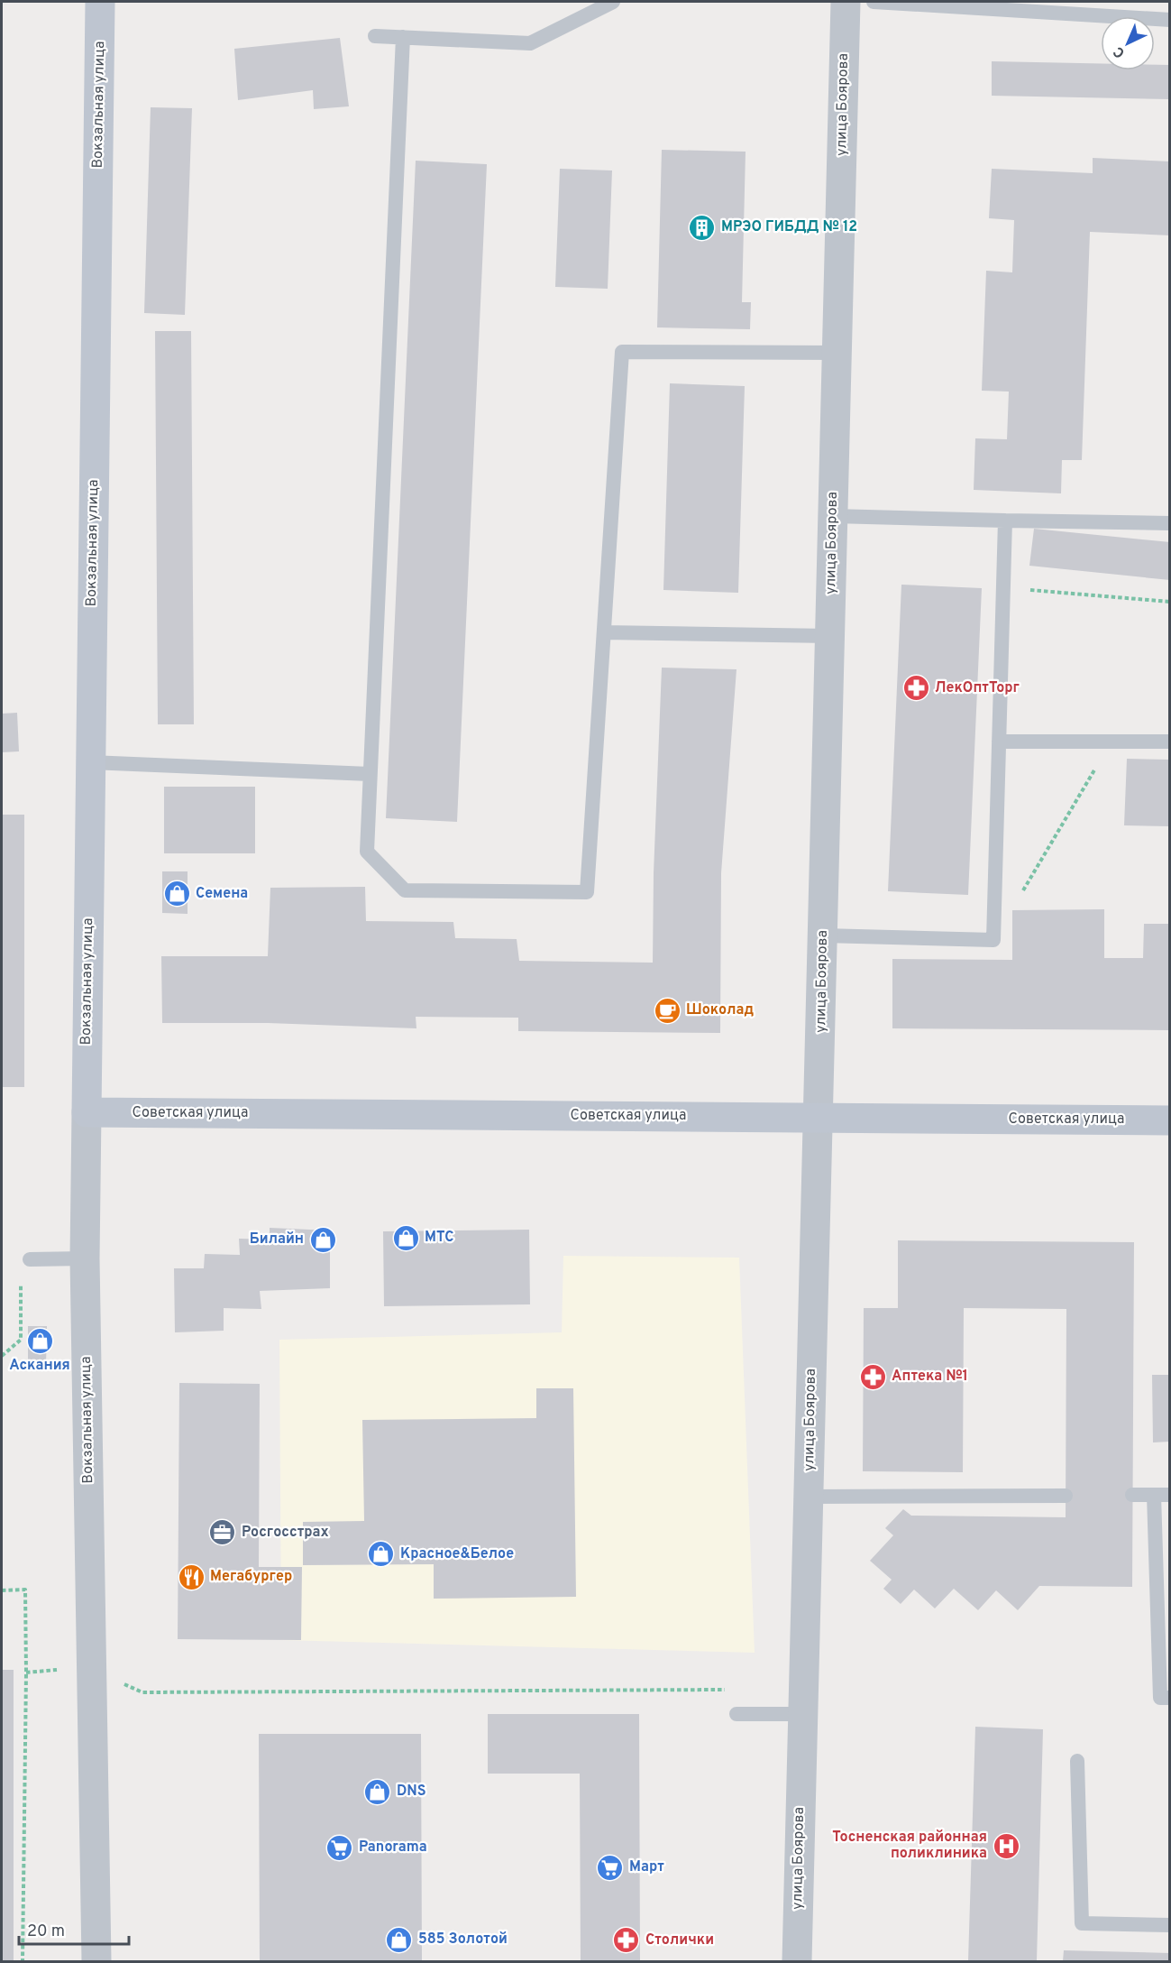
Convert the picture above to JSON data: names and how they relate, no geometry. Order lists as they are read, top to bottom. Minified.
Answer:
{"streets":{"street":["Вокзальная улица","улица Боярова","Советская улица"]},"crossings":[["Вокзальная улица","Советская улица"],["улица Боярова","Советская улица"]],"places":{"building":["МРЭО ГИБДД № 12"],"pharmacy":["ЛекОптТорг","Аптека №1","Столички"],"shop":["Семена","МТС","Билайн","Аскания","Красное&Белое","DNS","585 Золотой"],"cafe":["Шоколад"],"office":["Росгосстрах"],"restaurant":["Мегабургер"],"hospital":["Тосненская районная поликлиника"],"supermarket":["Panorama","Март"]},"scale_bar":"20 m","north":"bottom left"}
